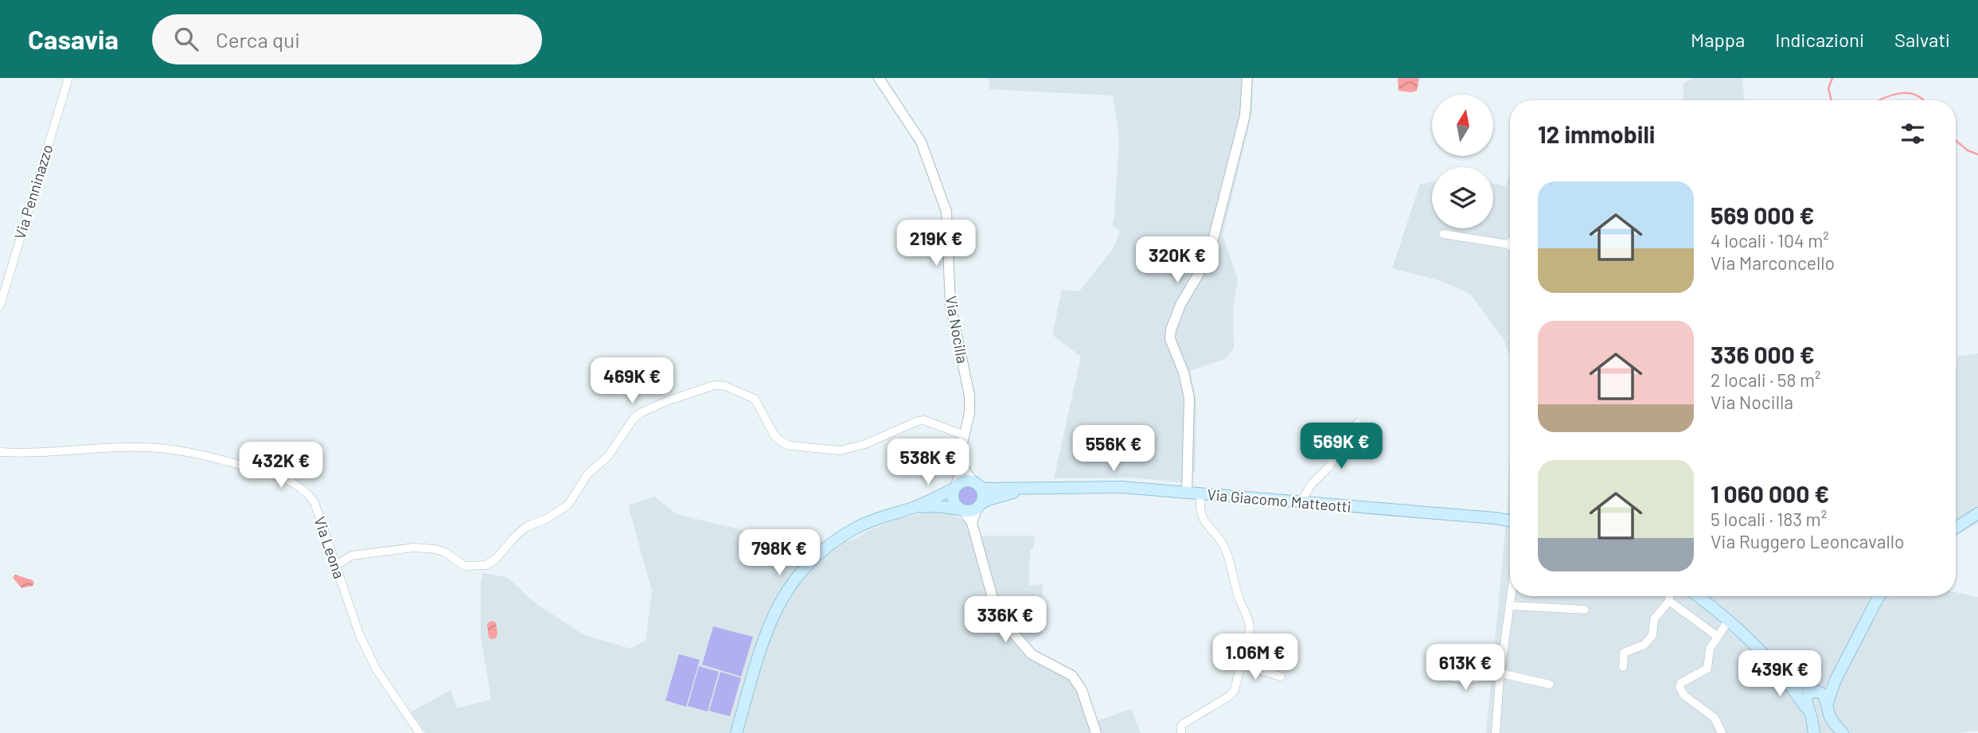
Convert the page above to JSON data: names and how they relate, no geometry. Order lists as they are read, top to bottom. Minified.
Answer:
{"streets":{"main road":["Via Giacomo Matteotti"],"street":["Via Penninazzo","Via Nocilla","Via Leona"]},"north":"top","page":{"header":"Casavia","search":"Cerca qui","nav":["Mappa","Indicazioni","Salvati"],"heading":"12 immobili","list":[{"name":"569 000 €","note":"4 locali · 104 m² · Via Marconcello"},{"name":"336 000 €","note":"2 locali · 58 m² · Via Nocilla"},{"name":"1 060 000 €","note":"5 locali · 183 m² · Via Ruggero Leoncavallo"}],"price":["219K €","320K €","469K €","569K €","556K €","538K €","432K €","798K €","336K €","1.06M €","613K €","439K €"]}}
